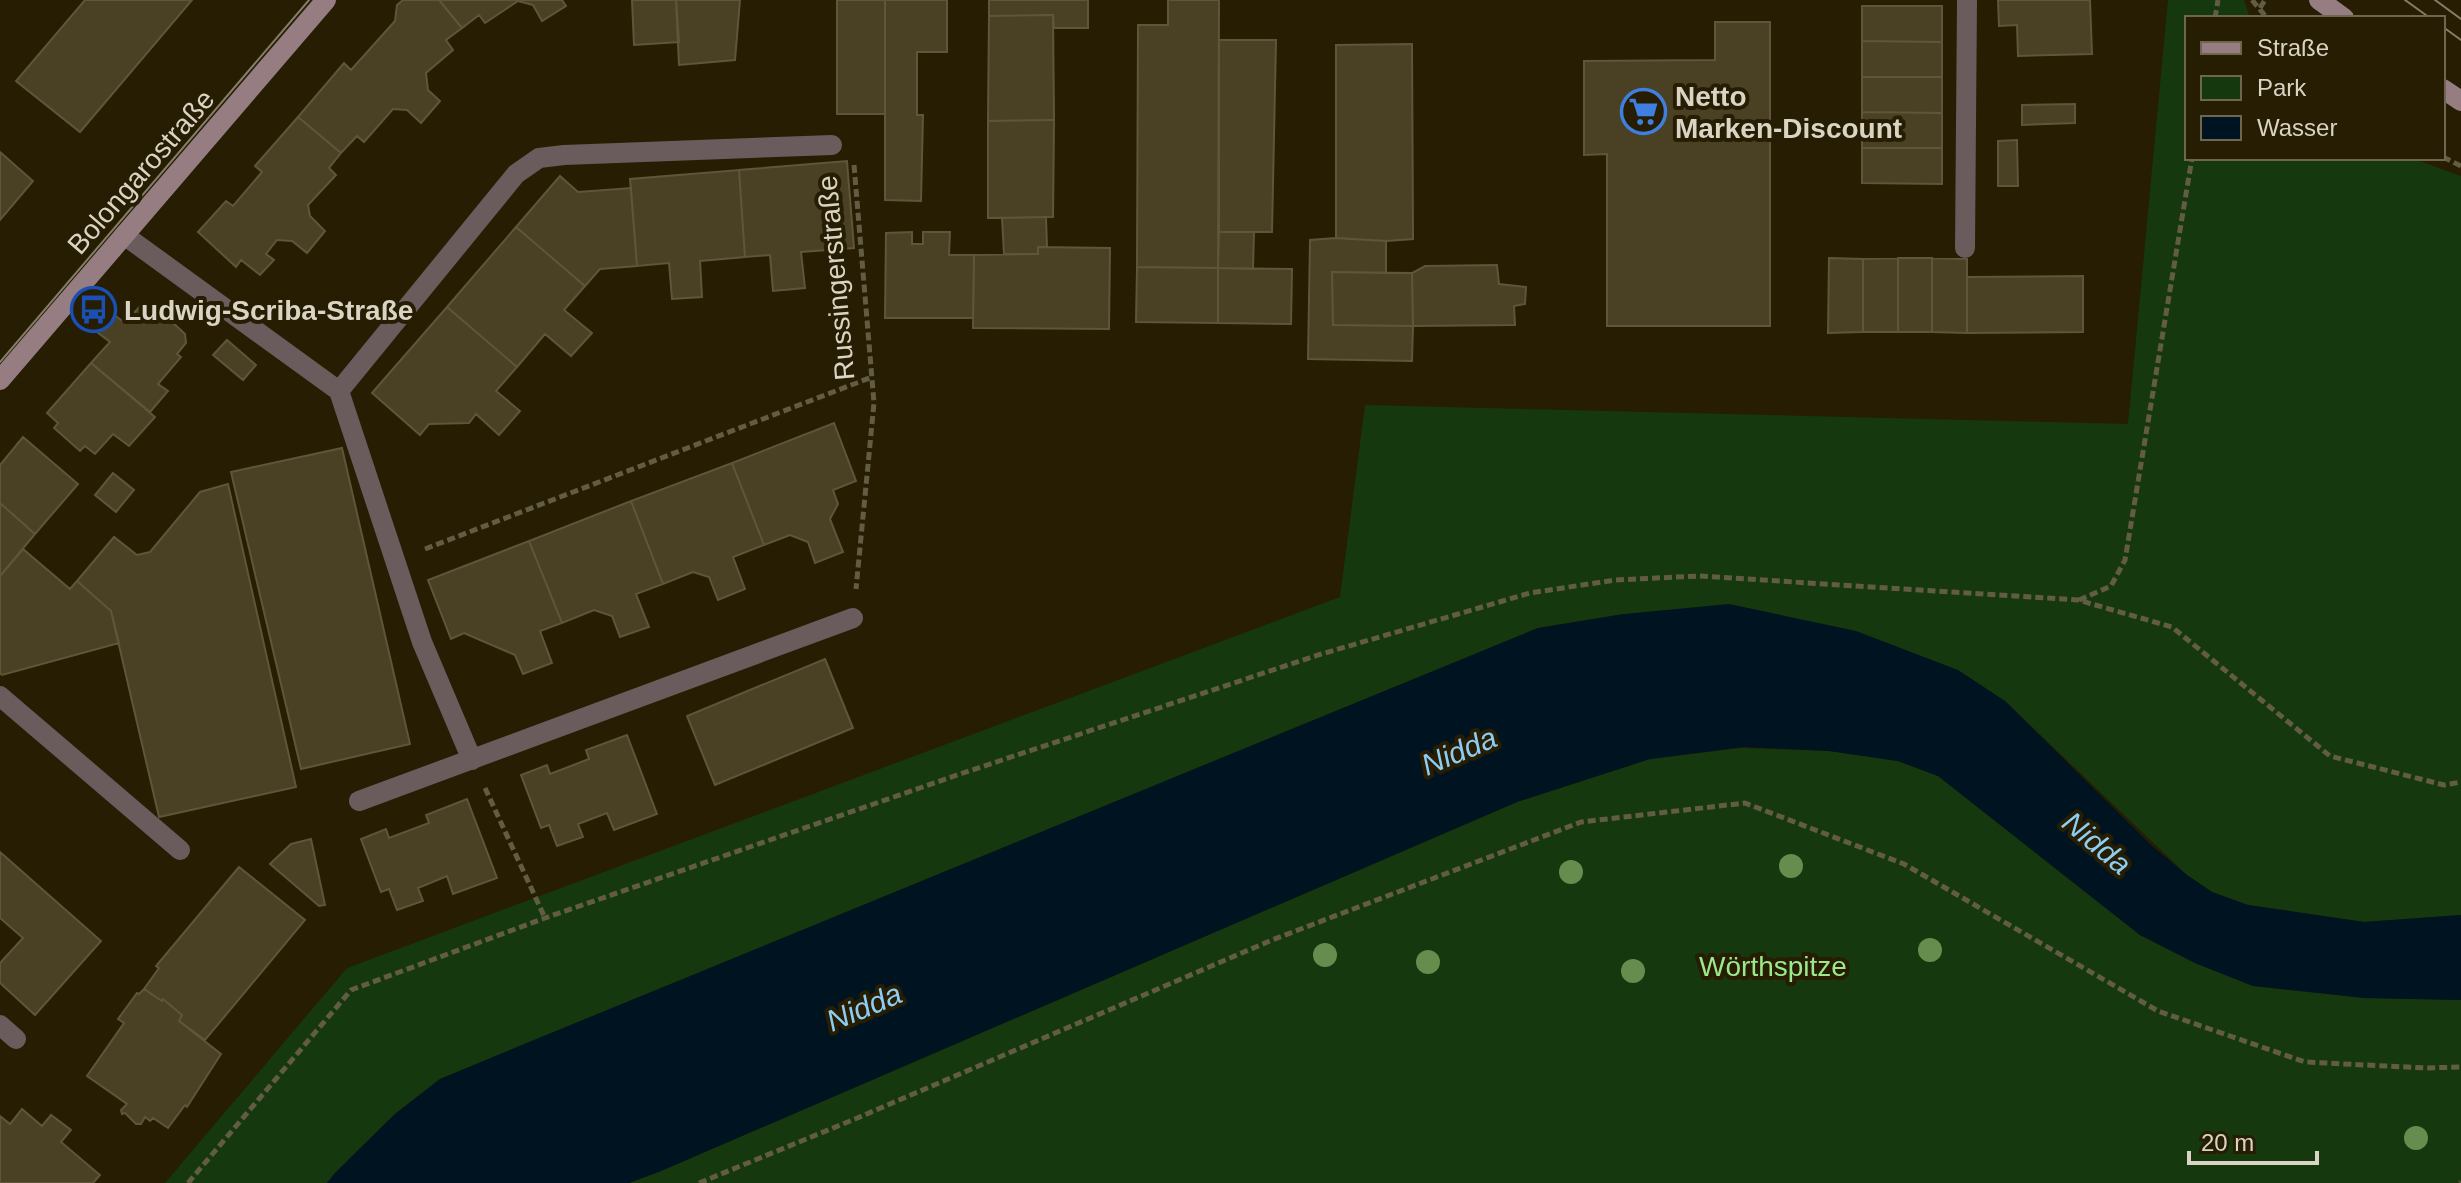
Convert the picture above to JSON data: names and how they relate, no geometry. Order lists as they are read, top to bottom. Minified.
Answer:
{"streets":{"main road":["Bolongarostraße"],"street":["Russingerstraße"]},"water":["Nidda"],"parks":["Wörthspitze"],"places":{"supermarket":["Netto Marken-Discount"],"bus stop":["Ludwig-Scriba-Straße"]},"legend":["Straße","Park","Wasser"],"scale_bar":"20 m"}
